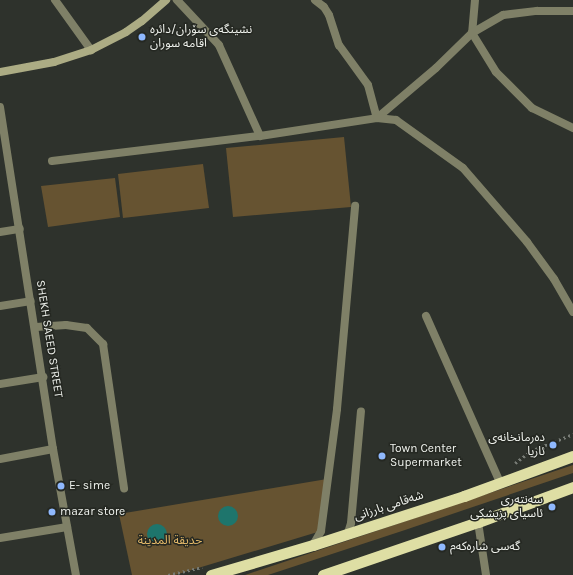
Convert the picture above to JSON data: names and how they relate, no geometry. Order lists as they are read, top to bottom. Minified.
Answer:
{"streets":{"highway":["شەقامی بارزانی"],"street":["SHEKH SAEED STREET"]},"parks":["حديقة المدينة"],"places":["نشینگەی سۆران/دائرە اقامە سوران","دەرمانخانەی ئاریا","Town Center Supermarket","E- sime","سەنتەری ئاسیای پزیشکی","mazar store","گەسی شارەکەم"]}
